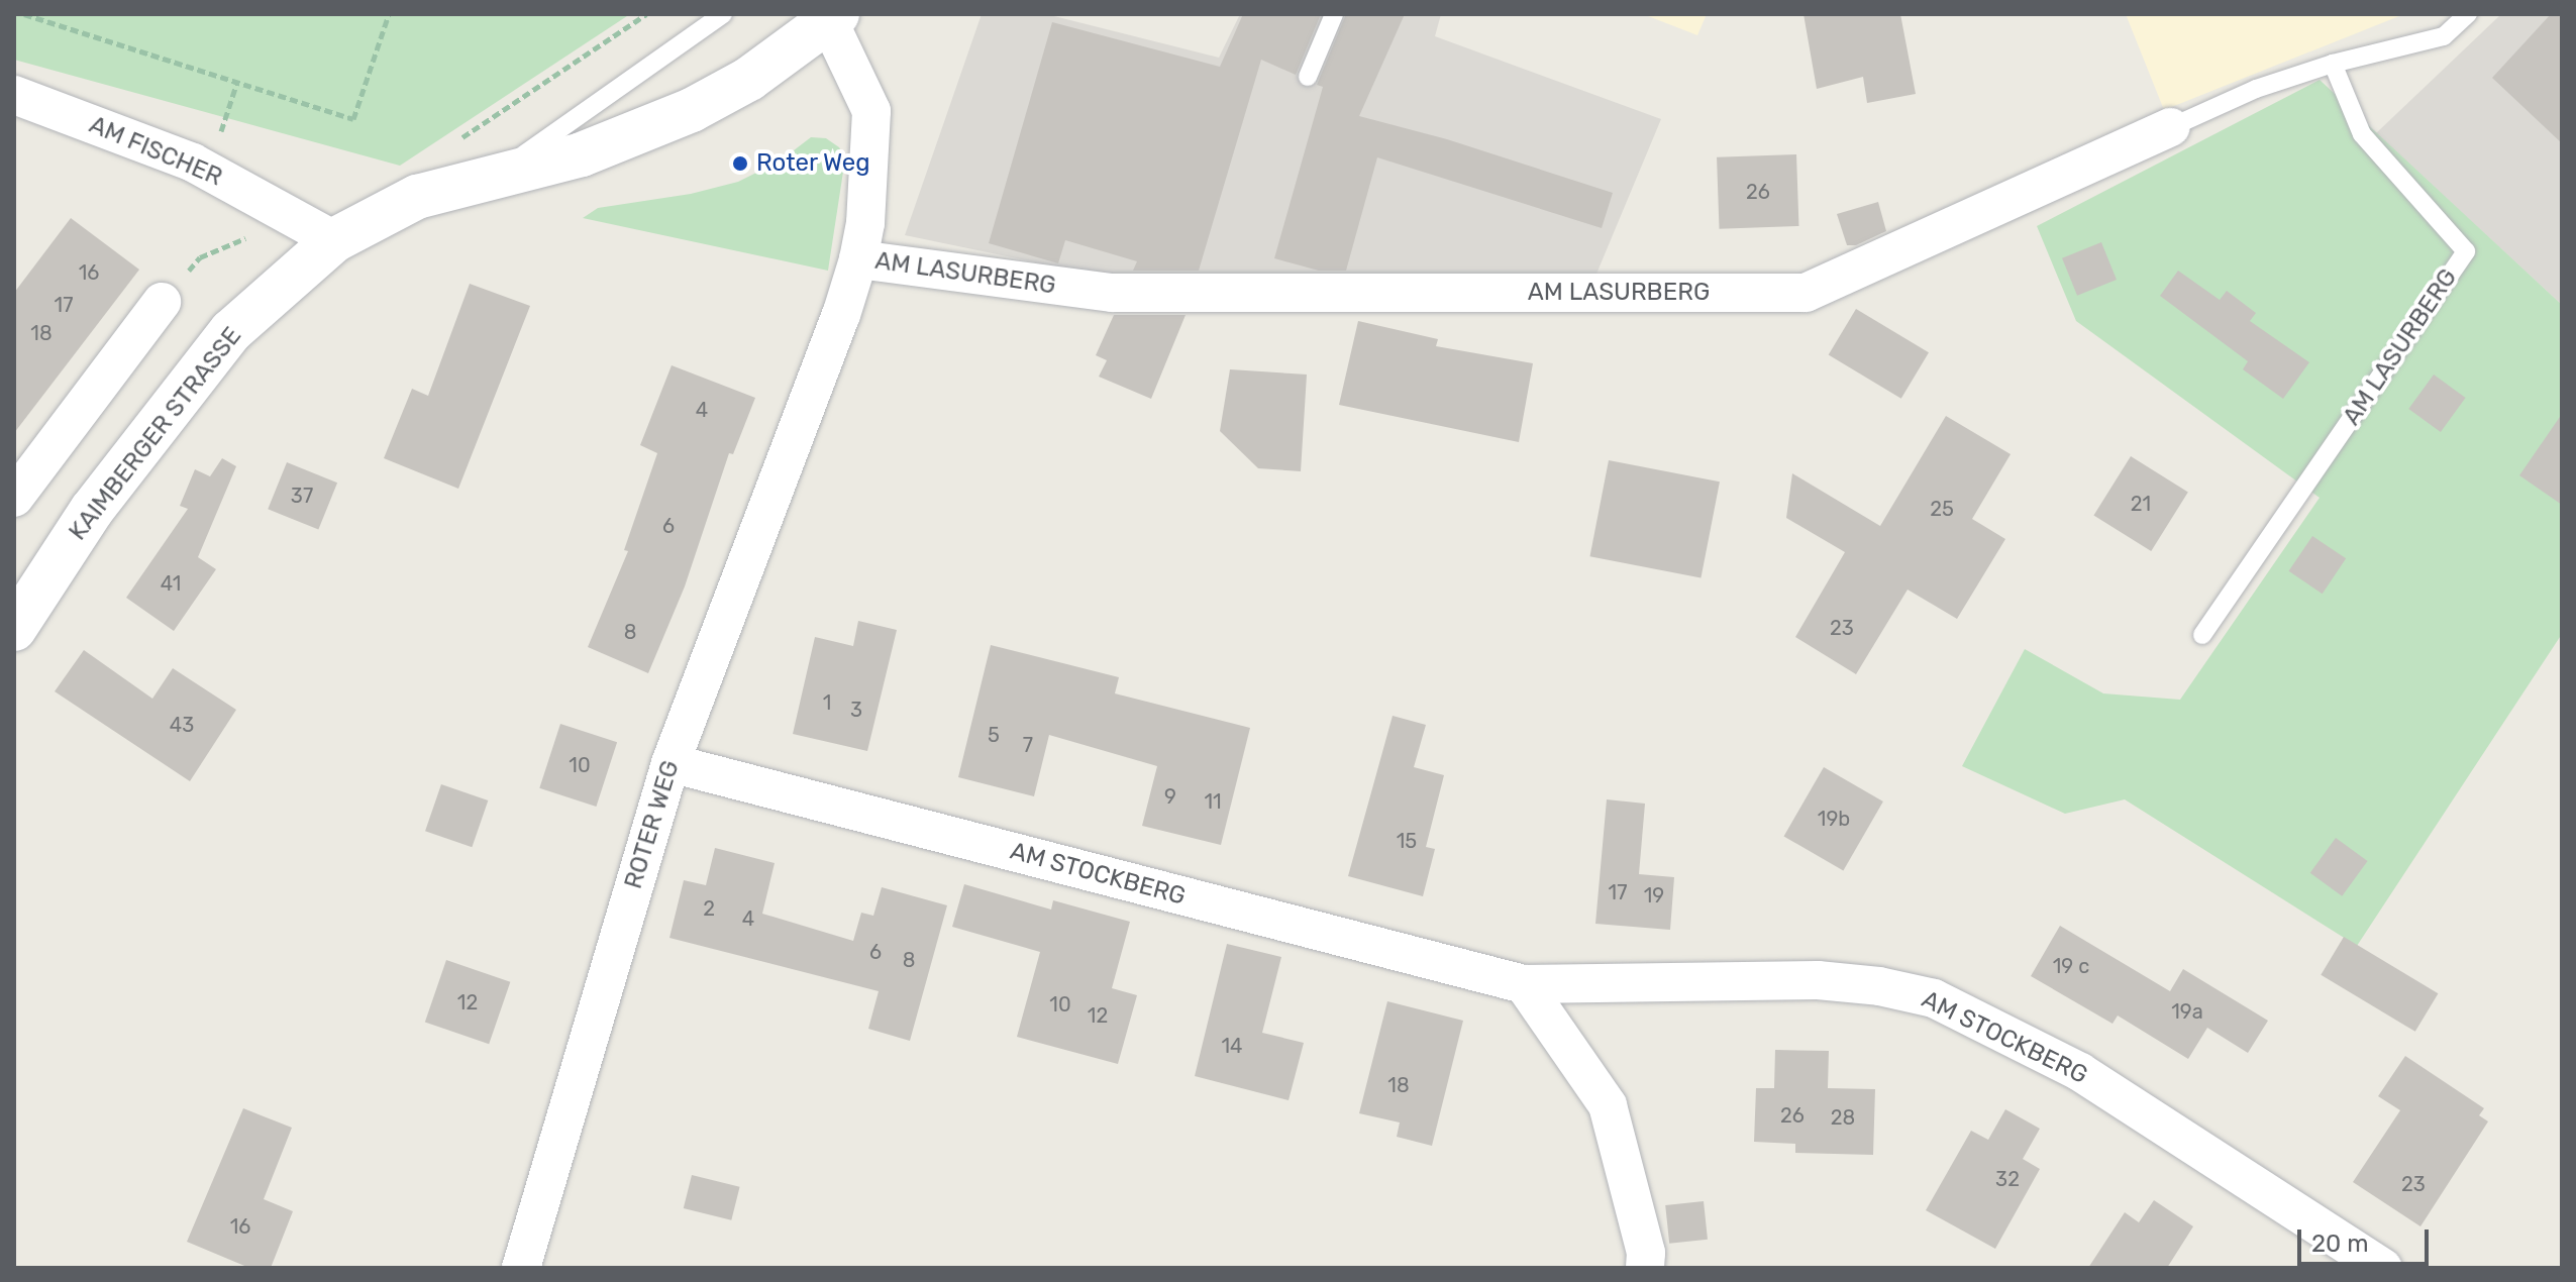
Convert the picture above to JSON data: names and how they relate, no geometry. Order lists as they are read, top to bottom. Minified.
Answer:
{"streets":{"main road":["KAIMBERGER STRASSE"],"street":["AM FISCHER","AM LASURBERG","ROTER WEG","AM STOCKBERG"]},"crossings":[["AM FISCHER","KAIMBERGER STRASSE"],["AM LASURBERG","ROTER WEG"],["KAIMBERGER STRASSE","ROTER WEG"],["ROTER WEG","AM STOCKBERG"]],"places":["Roter Weg"],"house_numbers":["26","16","17","18","4","37","21","25","6","41","23","8","1","3","43","5","7","10","9","11","19b","15","17","19","2","4","6","8","19 c","12","10","19a","12","14","18","26","28","32","23","16"],"scale_bar":"20 m"}
